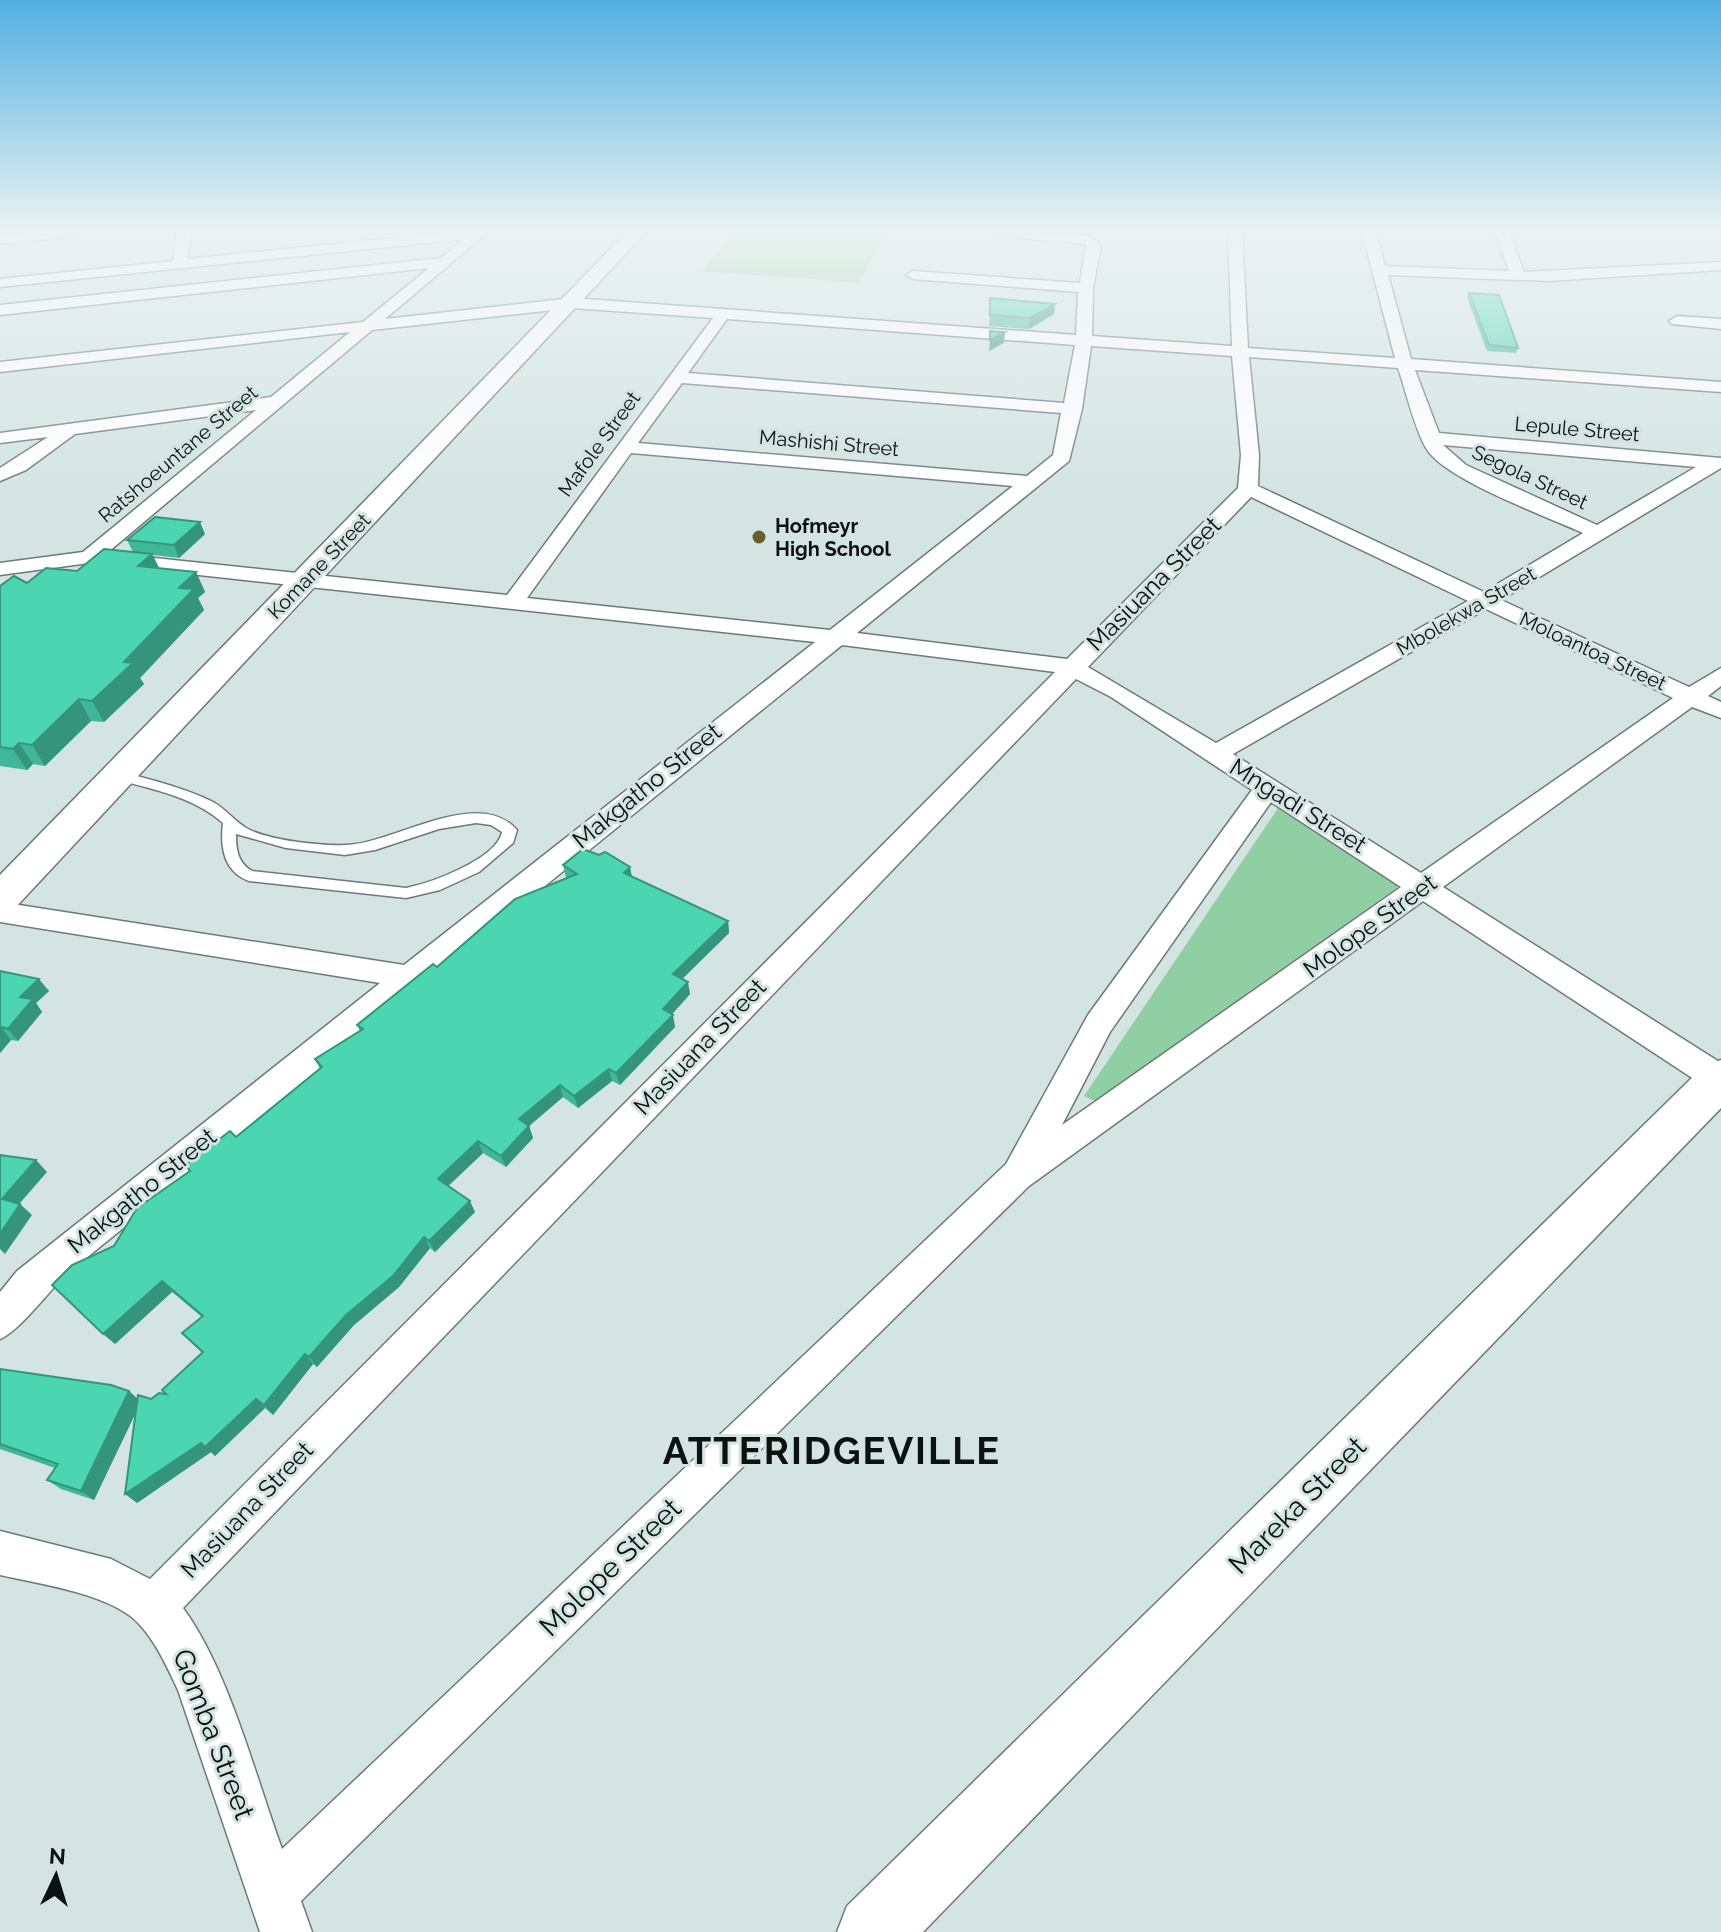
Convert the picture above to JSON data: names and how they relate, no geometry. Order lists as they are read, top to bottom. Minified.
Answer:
{"streets":{"street":["Lepule Street","Mashishi Street","Mafole Street","Ratshoeuntane Street","Segola Street","Komane Street","Masiuana Street","Mbolekwa Street","Moloantoa Street","Makgatho Street","Mngadi Street","Molope Street","Mareka Street","Gomba Street"]},"crossings":[["Lepule Street","Segola Street"],["Lepule Street","Mbolekwa Street"],["Mashishi Street","Mafole Street"],["Mashishi Street","Makgatho Street"],["Mafole Street","Mngadi Street"],["Ratshoeuntane Street","Mngadi Street"],["Segola Street","Mbolekwa Street"],["Komane Street","Mngadi Street"],["Masiuana Street","Moloantoa Street"],["Masiuana Street","Mngadi Street"],["Masiuana Street","Gomba Street"],["Mbolekwa Street","Moloantoa Street"],["Mbolekwa Street","Mngadi Street"],["Moloantoa Street","Molope Street"],["Makgatho Street","Mngadi Street"],["Mngadi Street","Molope Street"],["Mngadi Street","Mareka Street"],["Molope Street","Gomba Street"]],"districts":["ATTERIDGEVILLE"],"places":["Hofmeyr High School"],"north":"top"}
